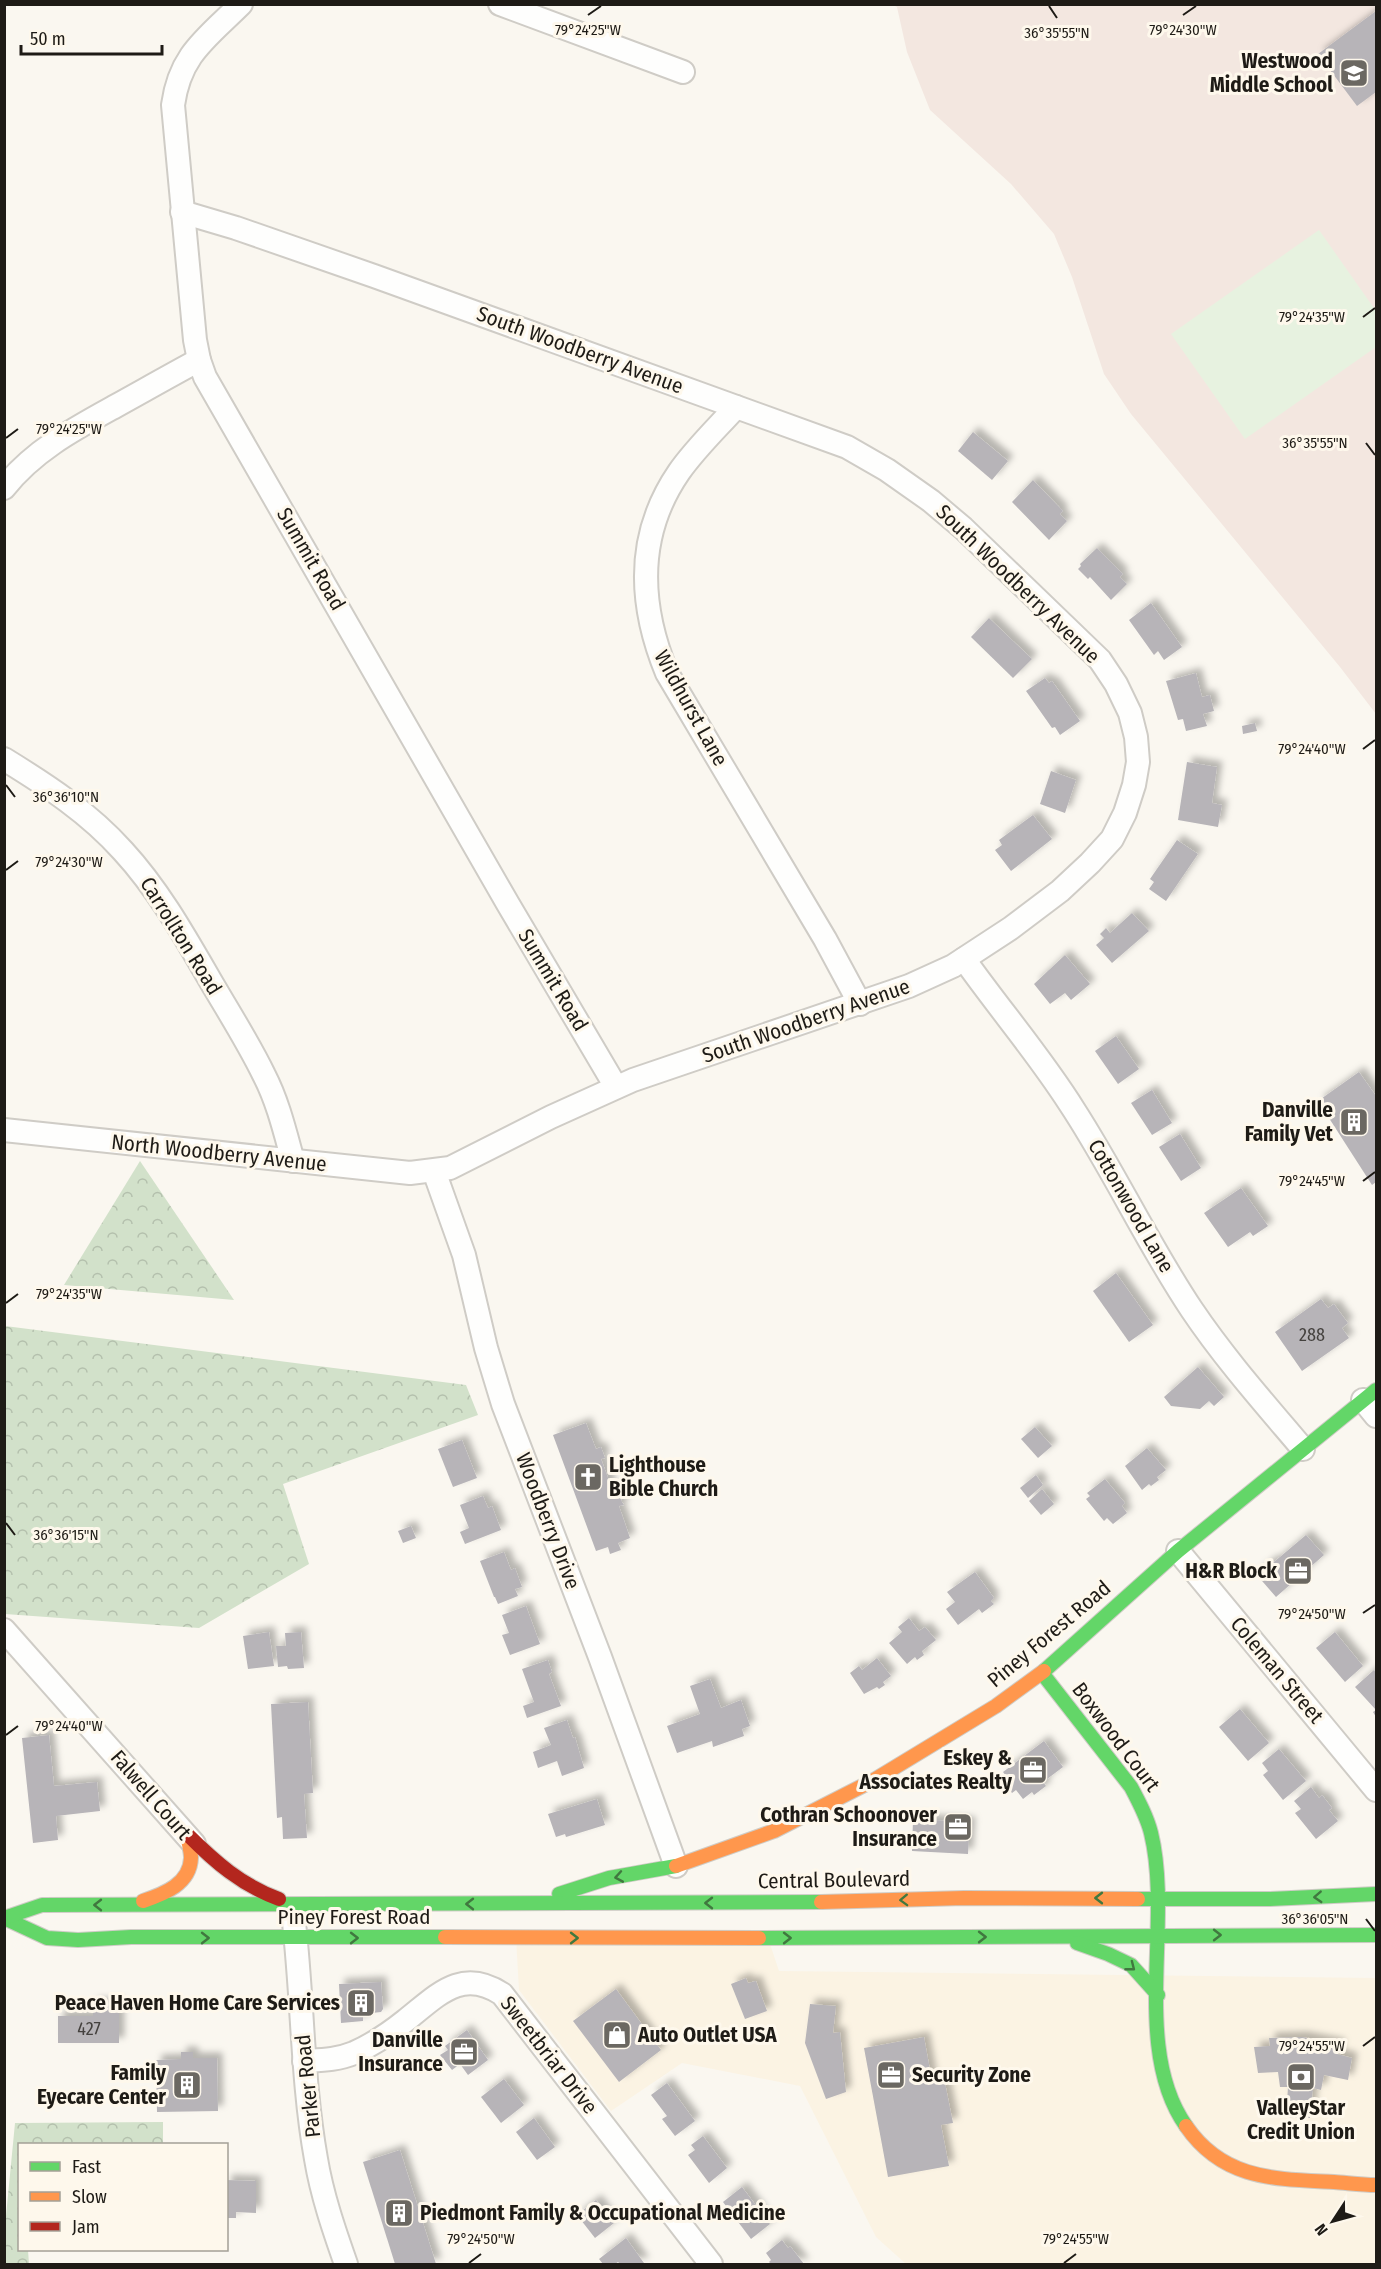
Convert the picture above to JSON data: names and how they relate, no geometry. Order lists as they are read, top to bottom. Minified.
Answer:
{"streets":{"main road":["Piney Forest Road","Boxwood Court","Central Boulevard"],"street":["South Woodberry Avenue","Summit Road","Wildhurst Lane","Carrollton Road","North Woodberry Avenue","Cottonwood Lane","Woodberry Drive","Coleman Street","Falwell Court","Sweetbriar Drive","Parker Road"]},"crossings":[["South Woodberry Avenue","Summit Road"],["South Woodberry Avenue","Wildhurst Lane"],["South Woodberry Avenue","North Woodberry Avenue"],["South Woodberry Avenue","Cottonwood Lane"],["South Woodberry Avenue","Woodberry Drive"],["Carrollton Road","North Woodberry Avenue"],["North Woodberry Avenue","Woodberry Drive"],["Cottonwood Lane","Piney Forest Road"],["Woodberry Drive","Piney Forest Road"],["Piney Forest Road","Coleman Street"],["Piney Forest Road","Boxwood Court"],["Piney Forest Road","Falwell Court"],["Piney Forest Road","Central Boulevard"],["Piney Forest Road","Parker Road"],["Boxwood Court","Central Boulevard"],["Central Boulevard","Parker Road"],["Sweetbriar Drive","Parker Road"]],"one_way":["Central Boulevard"],"places":{"school or university":["Westwood Middle School"],"building":["Danville Family Vet","Peace Haven Home Care Services","Family Eyecare Center","Piedmont Family & Occupational Medicine"],"church":["Lighthouse Bible Church"],"office":["H&R Block","Eskey & Associates Realty","Cothran Schoonover Insurance","Danville Insurance","Security Zone"],"shop":["Auto Outlet USA"],"bank":["ValleyStar Credit Union"]},"house_numbers":["288","427"],"legend":["Fast","Slow","Jam"],"scale_bar":"50 m","north":"bottom left","coordinates":["79°24'25\"W","79°24'30\"W","36°35'55\"N","79°24'35\"W","79°24'40\"W","36°36'10\"N","79°24'45\"W","36°36'15\"N","79°24'50\"W","36°36'05\"N","79°24'55\"W"]}
